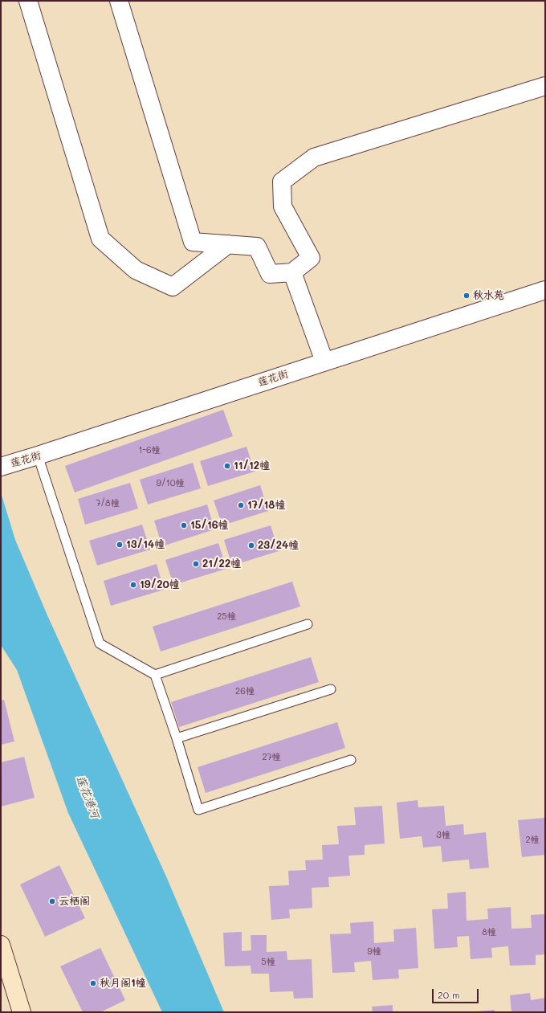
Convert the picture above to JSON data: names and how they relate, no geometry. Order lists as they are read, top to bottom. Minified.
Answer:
{"streets":{"street":["莲花街"]},"water":["莲花港河"],"places":["秋水苑","11/12幢","17/18幢","15/16幢","13/14幢","23/24幢","21/22幢","19/20幢","云栖阁","秋月阁1幢"],"house_numbers":["1-6幢","9/10幢","7/8幢","25幢","26幢","27幢","3幢","2幢","8幢","9幢","5幢"],"scale_bar":"20 m"}
